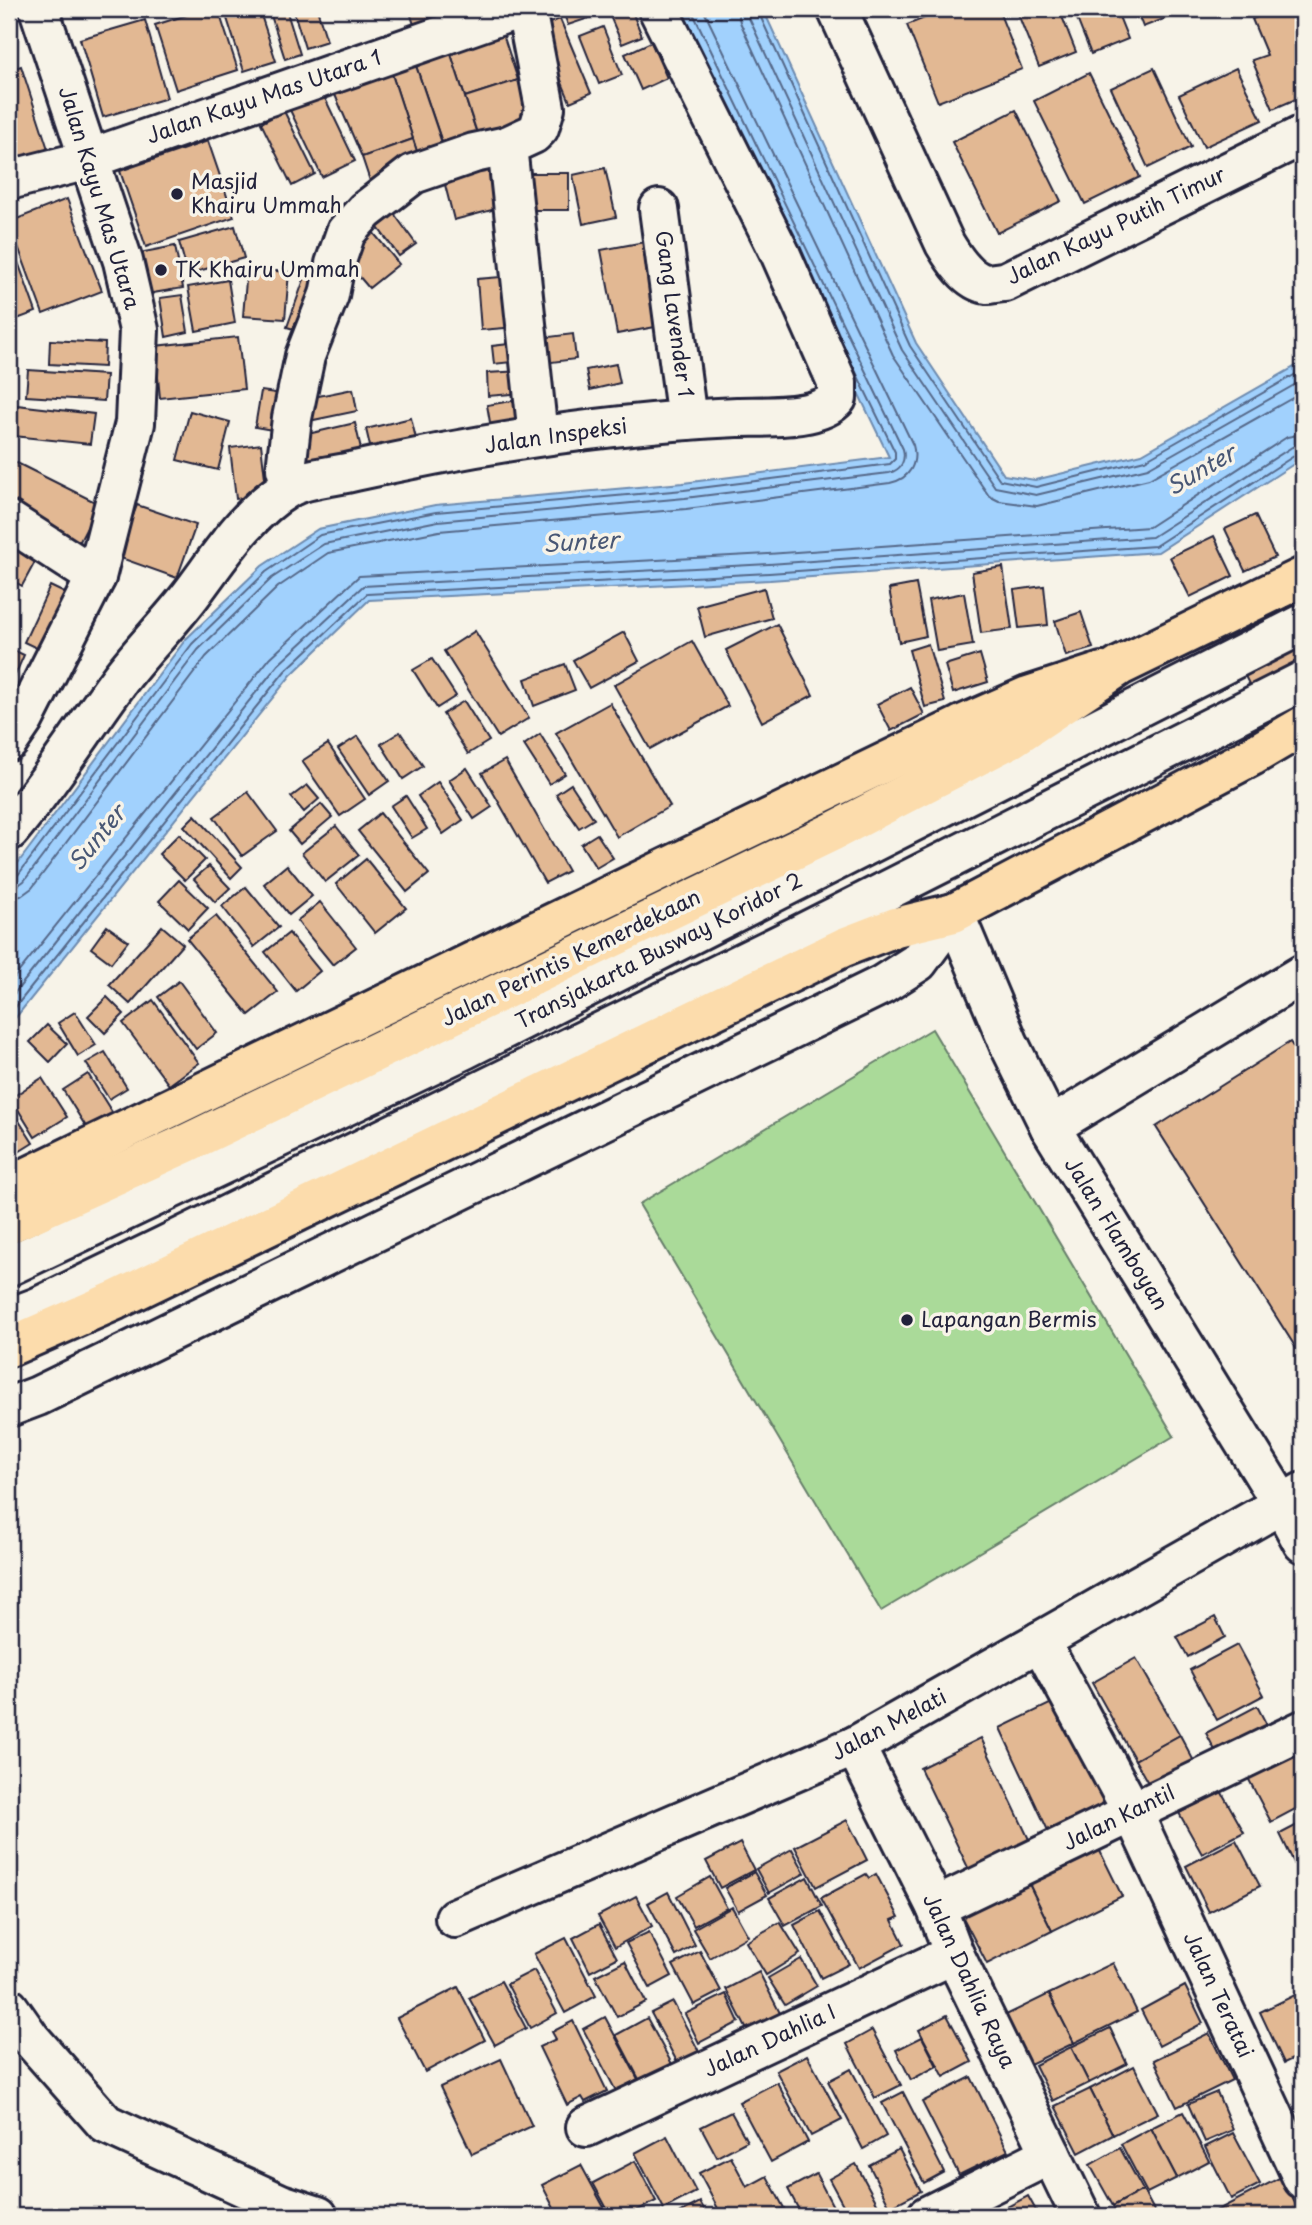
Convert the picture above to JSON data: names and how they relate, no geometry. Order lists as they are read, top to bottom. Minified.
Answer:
{"streets":{"main road":["Jalan Perintis Kemerdekaan"],"street":["Jalan Kayu Mas Utara 1","Jalan Kayu Mas Utara","Jalan Kayu Putih Timur","Gang Lavender 1","Jalan Inspeksi","Transjakarta Busway Koridor 2","Jalan Flamboyan","Jalan Melati","Jalan Kantil","Jalan Dahlia Raya","Jalan Teratai","Jalan Dahlia I"]},"crossings":[["Jalan Kayu Mas Utara 1","Jalan Kayu Mas Utara"],["Gang Lavender 1","Jalan Inspeksi"],["Jalan Flamboyan","Jalan Melati"],["Jalan Melati","Jalan Dahlia Raya"],["Jalan Melati","Jalan Teratai"],["Jalan Kantil","Jalan Dahlia Raya"],["Jalan Kantil","Jalan Teratai"],["Jalan Dahlia Raya","Jalan Dahlia I"]],"water":["Sunter"],"places":["Masjid Khairu Ummah","TK Khairu Ummah","Lapangan Bermis"]}
